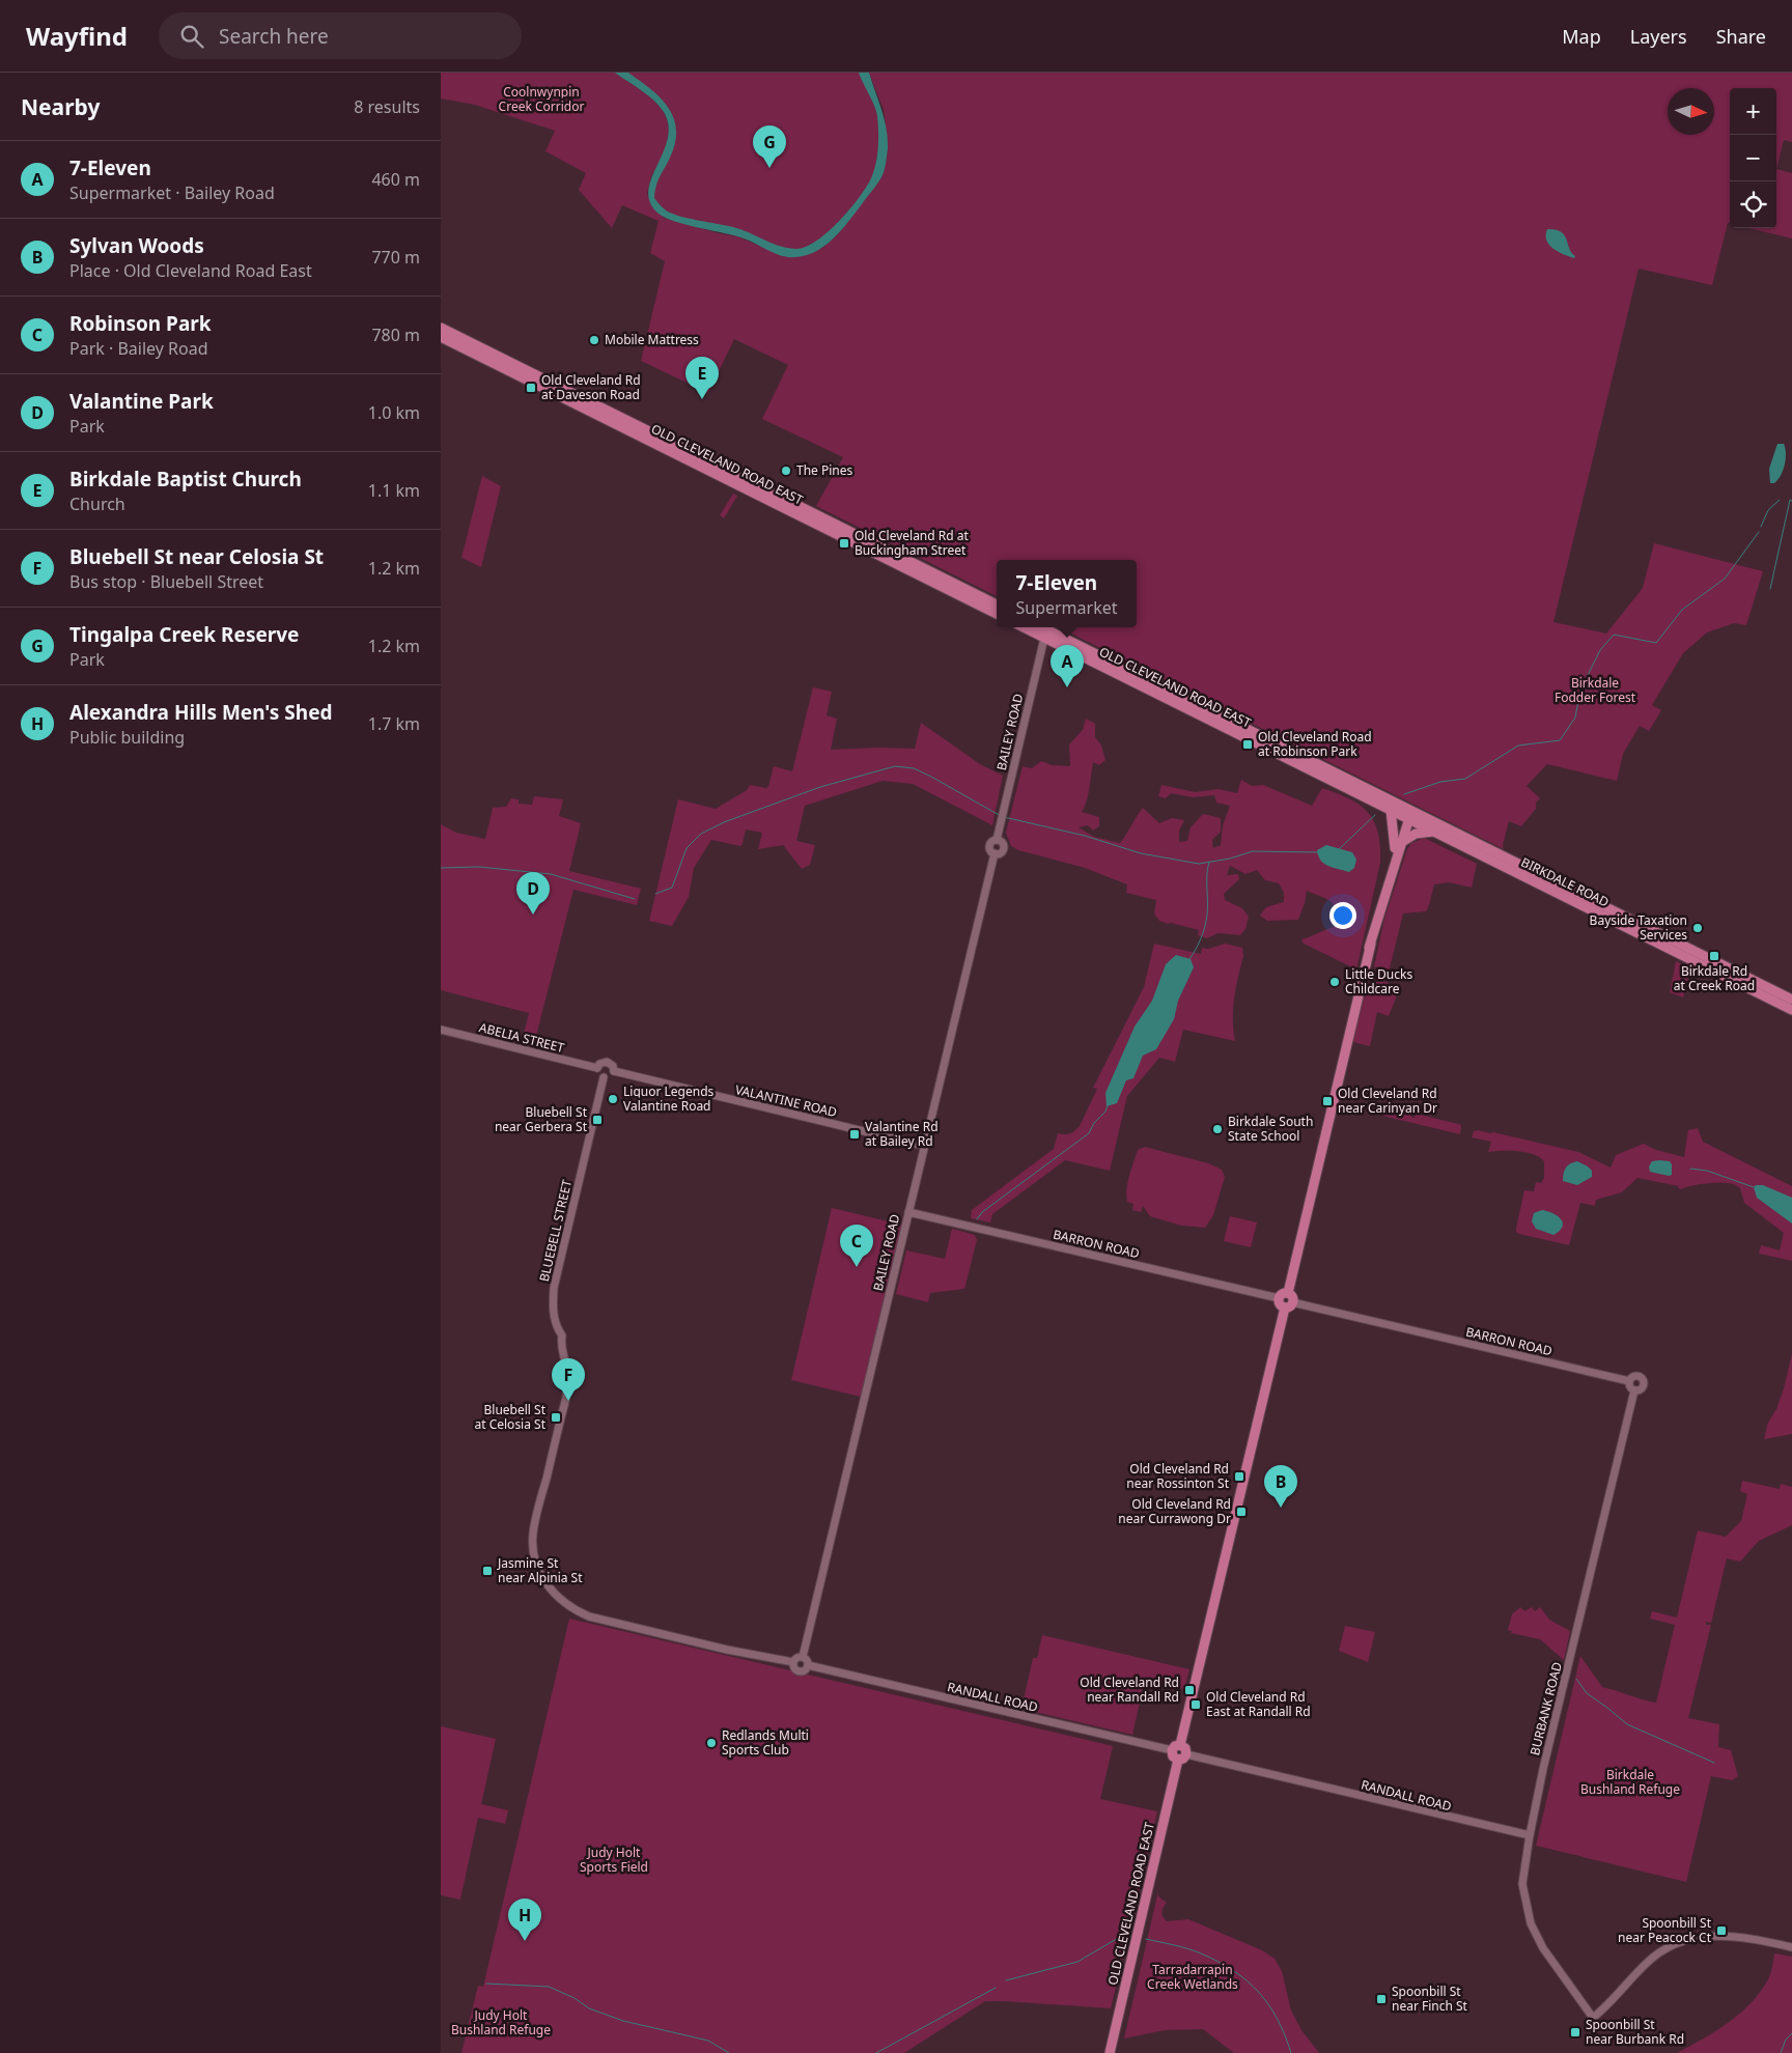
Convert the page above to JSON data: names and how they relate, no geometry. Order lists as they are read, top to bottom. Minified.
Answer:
{"streets":{"main road":["OLD CLEVELAND ROAD EAST","BIRKDALE ROAD"],"street":["BAILEY ROAD","ABELIA STREET","VALANTINE ROAD","BLUEBELL STREET","BARRON ROAD","RANDALL ROAD","BURBANK ROAD"]},"crossings":[["OLD CLEVELAND ROAD EAST","BAILEY ROAD"],["OLD CLEVELAND ROAD EAST","BIRKDALE ROAD"],["OLD CLEVELAND ROAD EAST","RANDALL ROAD"],["BAILEY ROAD","VALANTINE ROAD"],["BAILEY ROAD","BARRON ROAD"],["BAILEY ROAD","RANDALL ROAD"],["ABELIA STREET","VALANTINE ROAD"],["ABELIA STREET","BLUEBELL STREET"],["VALANTINE ROAD","BLUEBELL STREET"],["BLUEBELL STREET","RANDALL ROAD"],["BARRON ROAD","BURBANK ROAD"],["RANDALL ROAD","BURBANK ROAD"]],"parks":["Coolnwynpin Creek Corridor","Birkdale Fodder Forest","Birkdale Bushland Refuge","Judy Holt Sports Field","Tarradarrapin Creek Wetlands","Judy Holt Bushland Refuge"],"places":{"other":["Mobile Mattress","The Pines","Bayside Taxation Services","Little Ducks Childcare","Liquor Legends Valantine Road","Birkdale South State School","Redlands Multi Sports Club"],"transit":["Old Cleveland Rd at Daveson Road","Old Cleveland Rd at Buckingham Street","Old Cleveland Road at Robinson Park","Birkdale Rd at Creek Road","Old Cleveland Rd near Carinyan Dr","Bluebell St near Gerbera St","Valantine Rd at Bailey Rd","Bluebell St at Celosia St","Old Cleveland Rd near Rossinton St","Old Cleveland Rd near Currawong Dr","Jasmine St near Alpinia St","Old Cleveland Rd near Randall Rd","Old Cleveland Rd East at Randall Rd","Spoonbill St near Peacock Ct","Spoonbill St near Finch St","Spoonbill St near Burbank Rd"]},"north":"right","page":{"header":"Wayfind","search":"Search here","nav":["Map","Layers","Share"],"heading":["Nearby","8 results"],"map_buttons":["+","−"],"pins":["G","E","A","D","C","F","B","H"],"list":[{"mark":"A","name":"7-Eleven","note":"Supermarket · Bailey Road","value":"460 m"},{"mark":"B","name":"Sylvan Woods","note":"Place · Old Cleveland Road East","value":"770 m"},{"mark":"C","name":"Robinson Park","note":"Park · Bailey Road","value":"780 m"},{"mark":"D","name":"Valantine Park","note":"Park","value":"1.0 km"},{"mark":"E","name":"Birkdale Baptist Church","note":"Church","value":"1.1 km"},{"mark":"F","name":"Bluebell St near Celosia St","note":"Bus stop · Bluebell Street","value":"1.2 km"},{"mark":"G","name":"Tingalpa Creek Reserve","note":"Park","value":"1.2 km"},{"mark":"H","name":"Alexandra Hills Men's Shed","note":"Public building","value":"1.7 km"}],"popup":["7-Eleven","Supermarket"]}}
